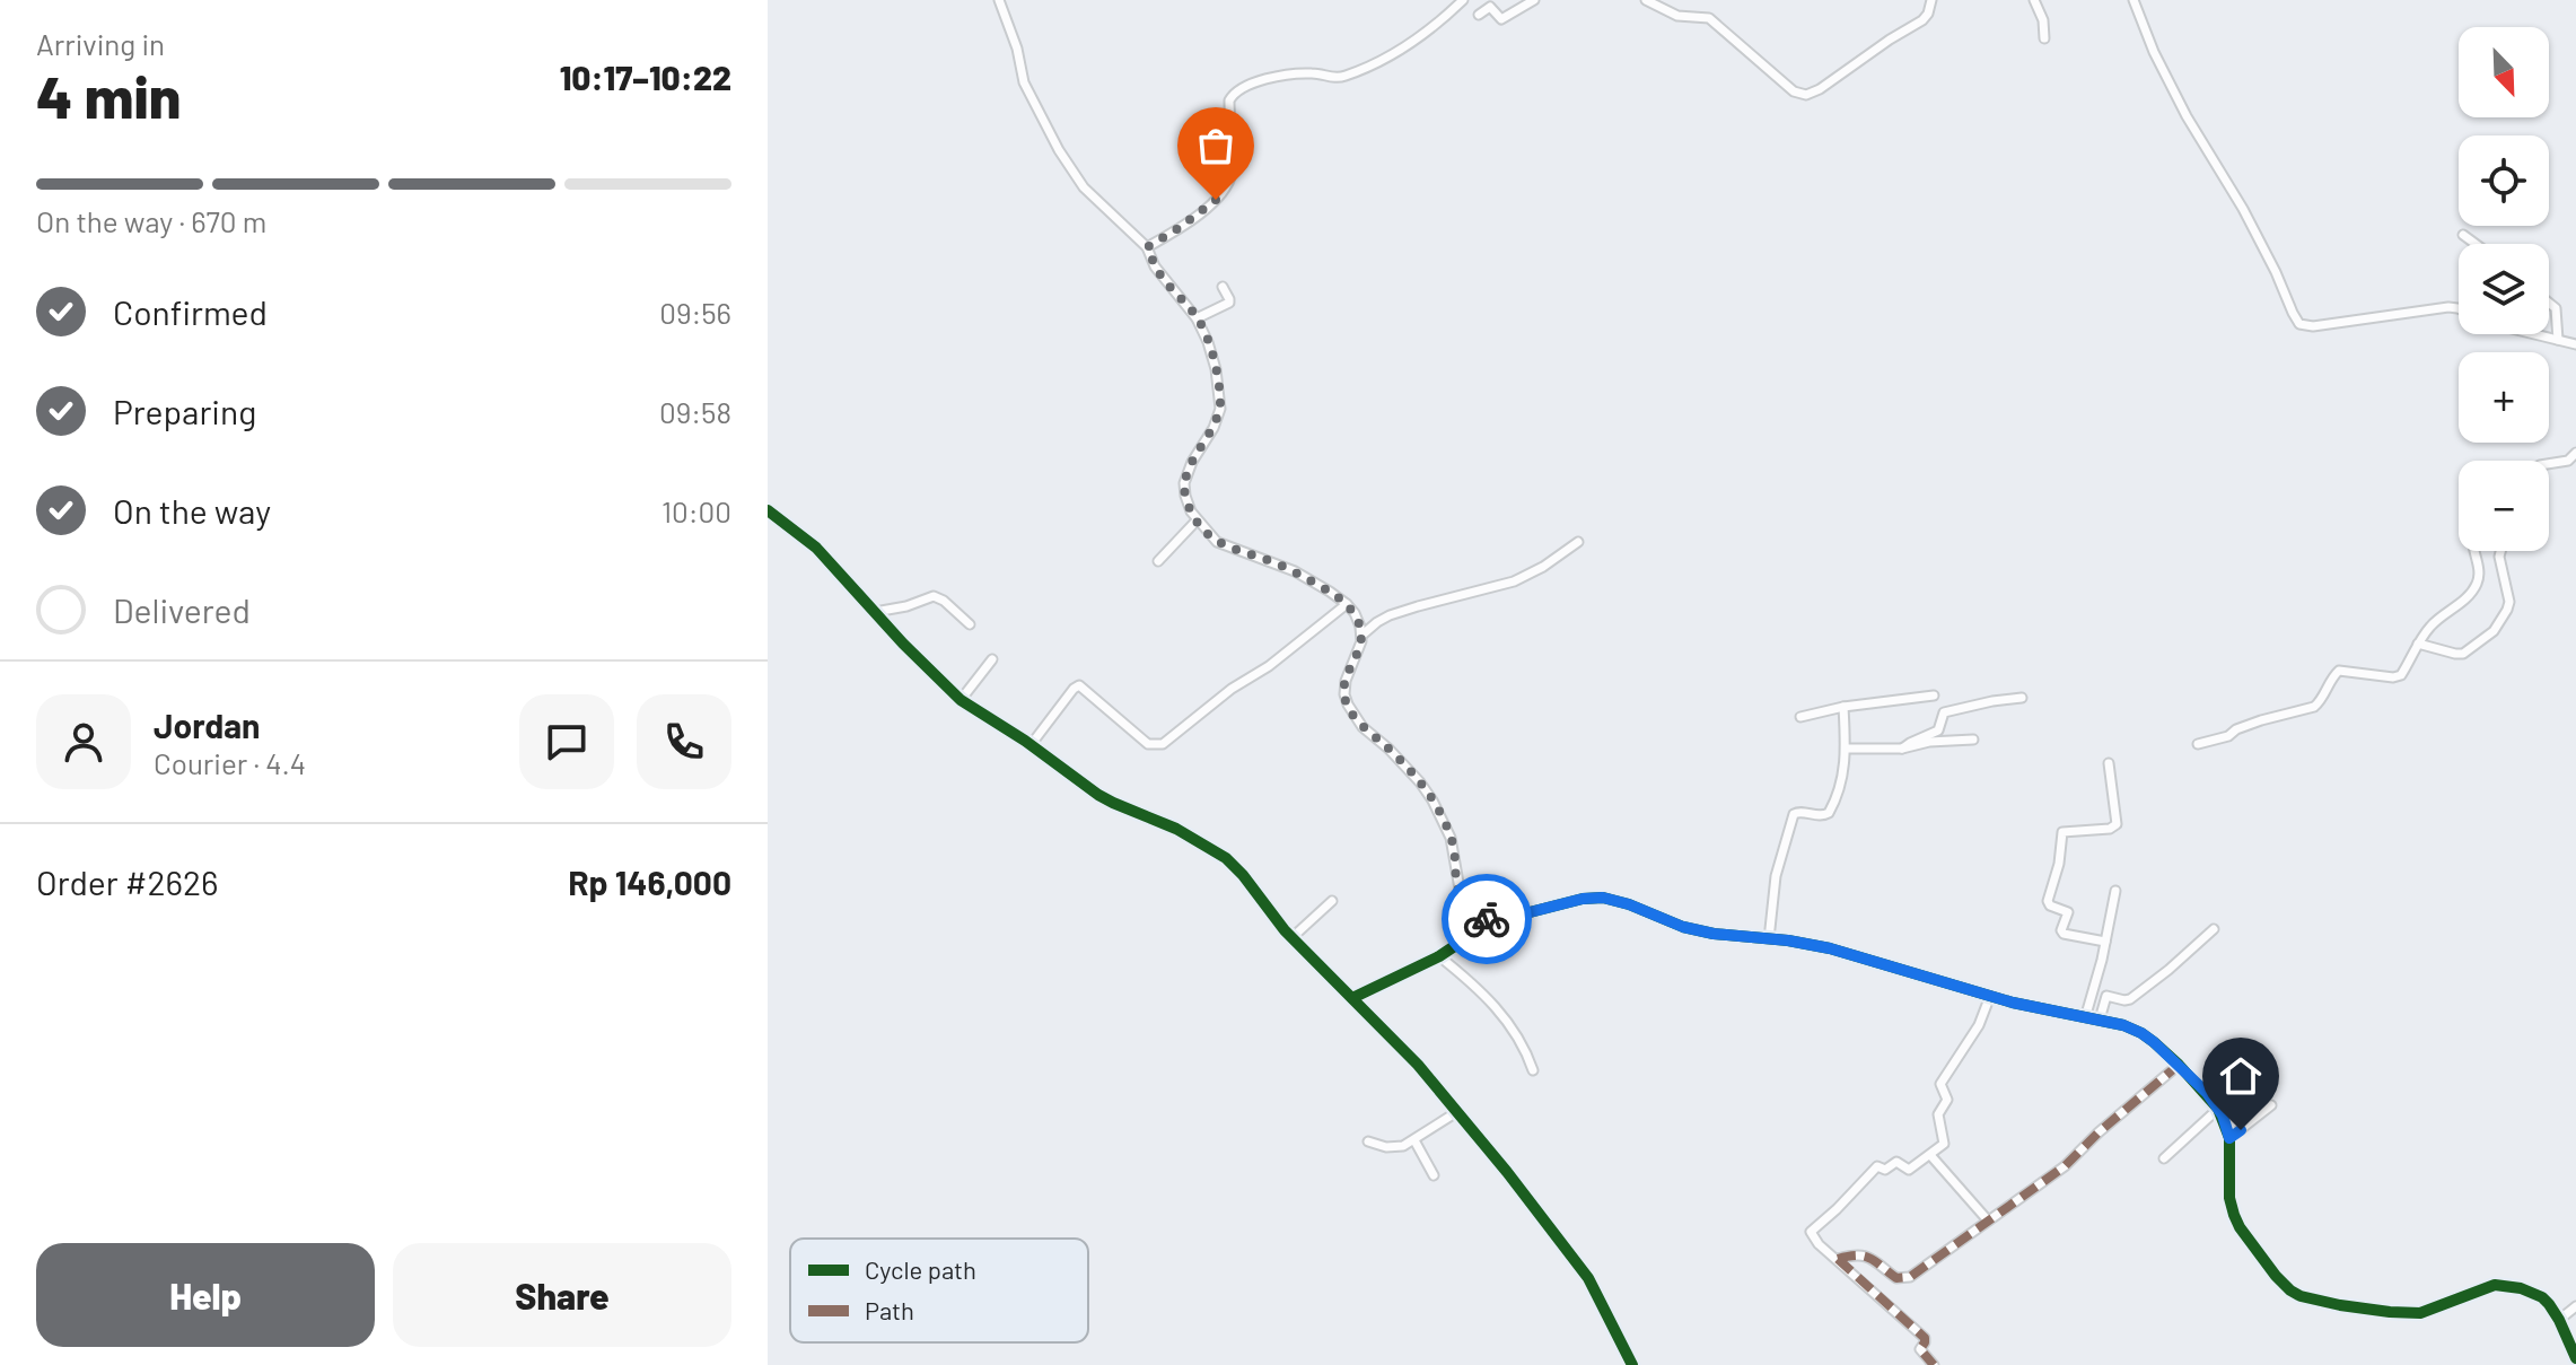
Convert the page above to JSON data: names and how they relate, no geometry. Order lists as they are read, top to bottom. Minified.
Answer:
{"legend":["Cycle path","Path"],"north":"bottom right","page":{"heading":["4 min","Arriving in","10:17–10:22"],"panel":["Jordan","Courier · 4.4","Order #2626","Rp 146,000"],"map_buttons":["+","−"],"bar":"On the way · 670 m","list":[["Confirmed","09:56"],["Preparing","09:58"],["On the way","10:00"],"Delivered"],"buttons":["Help","Share"]}}
